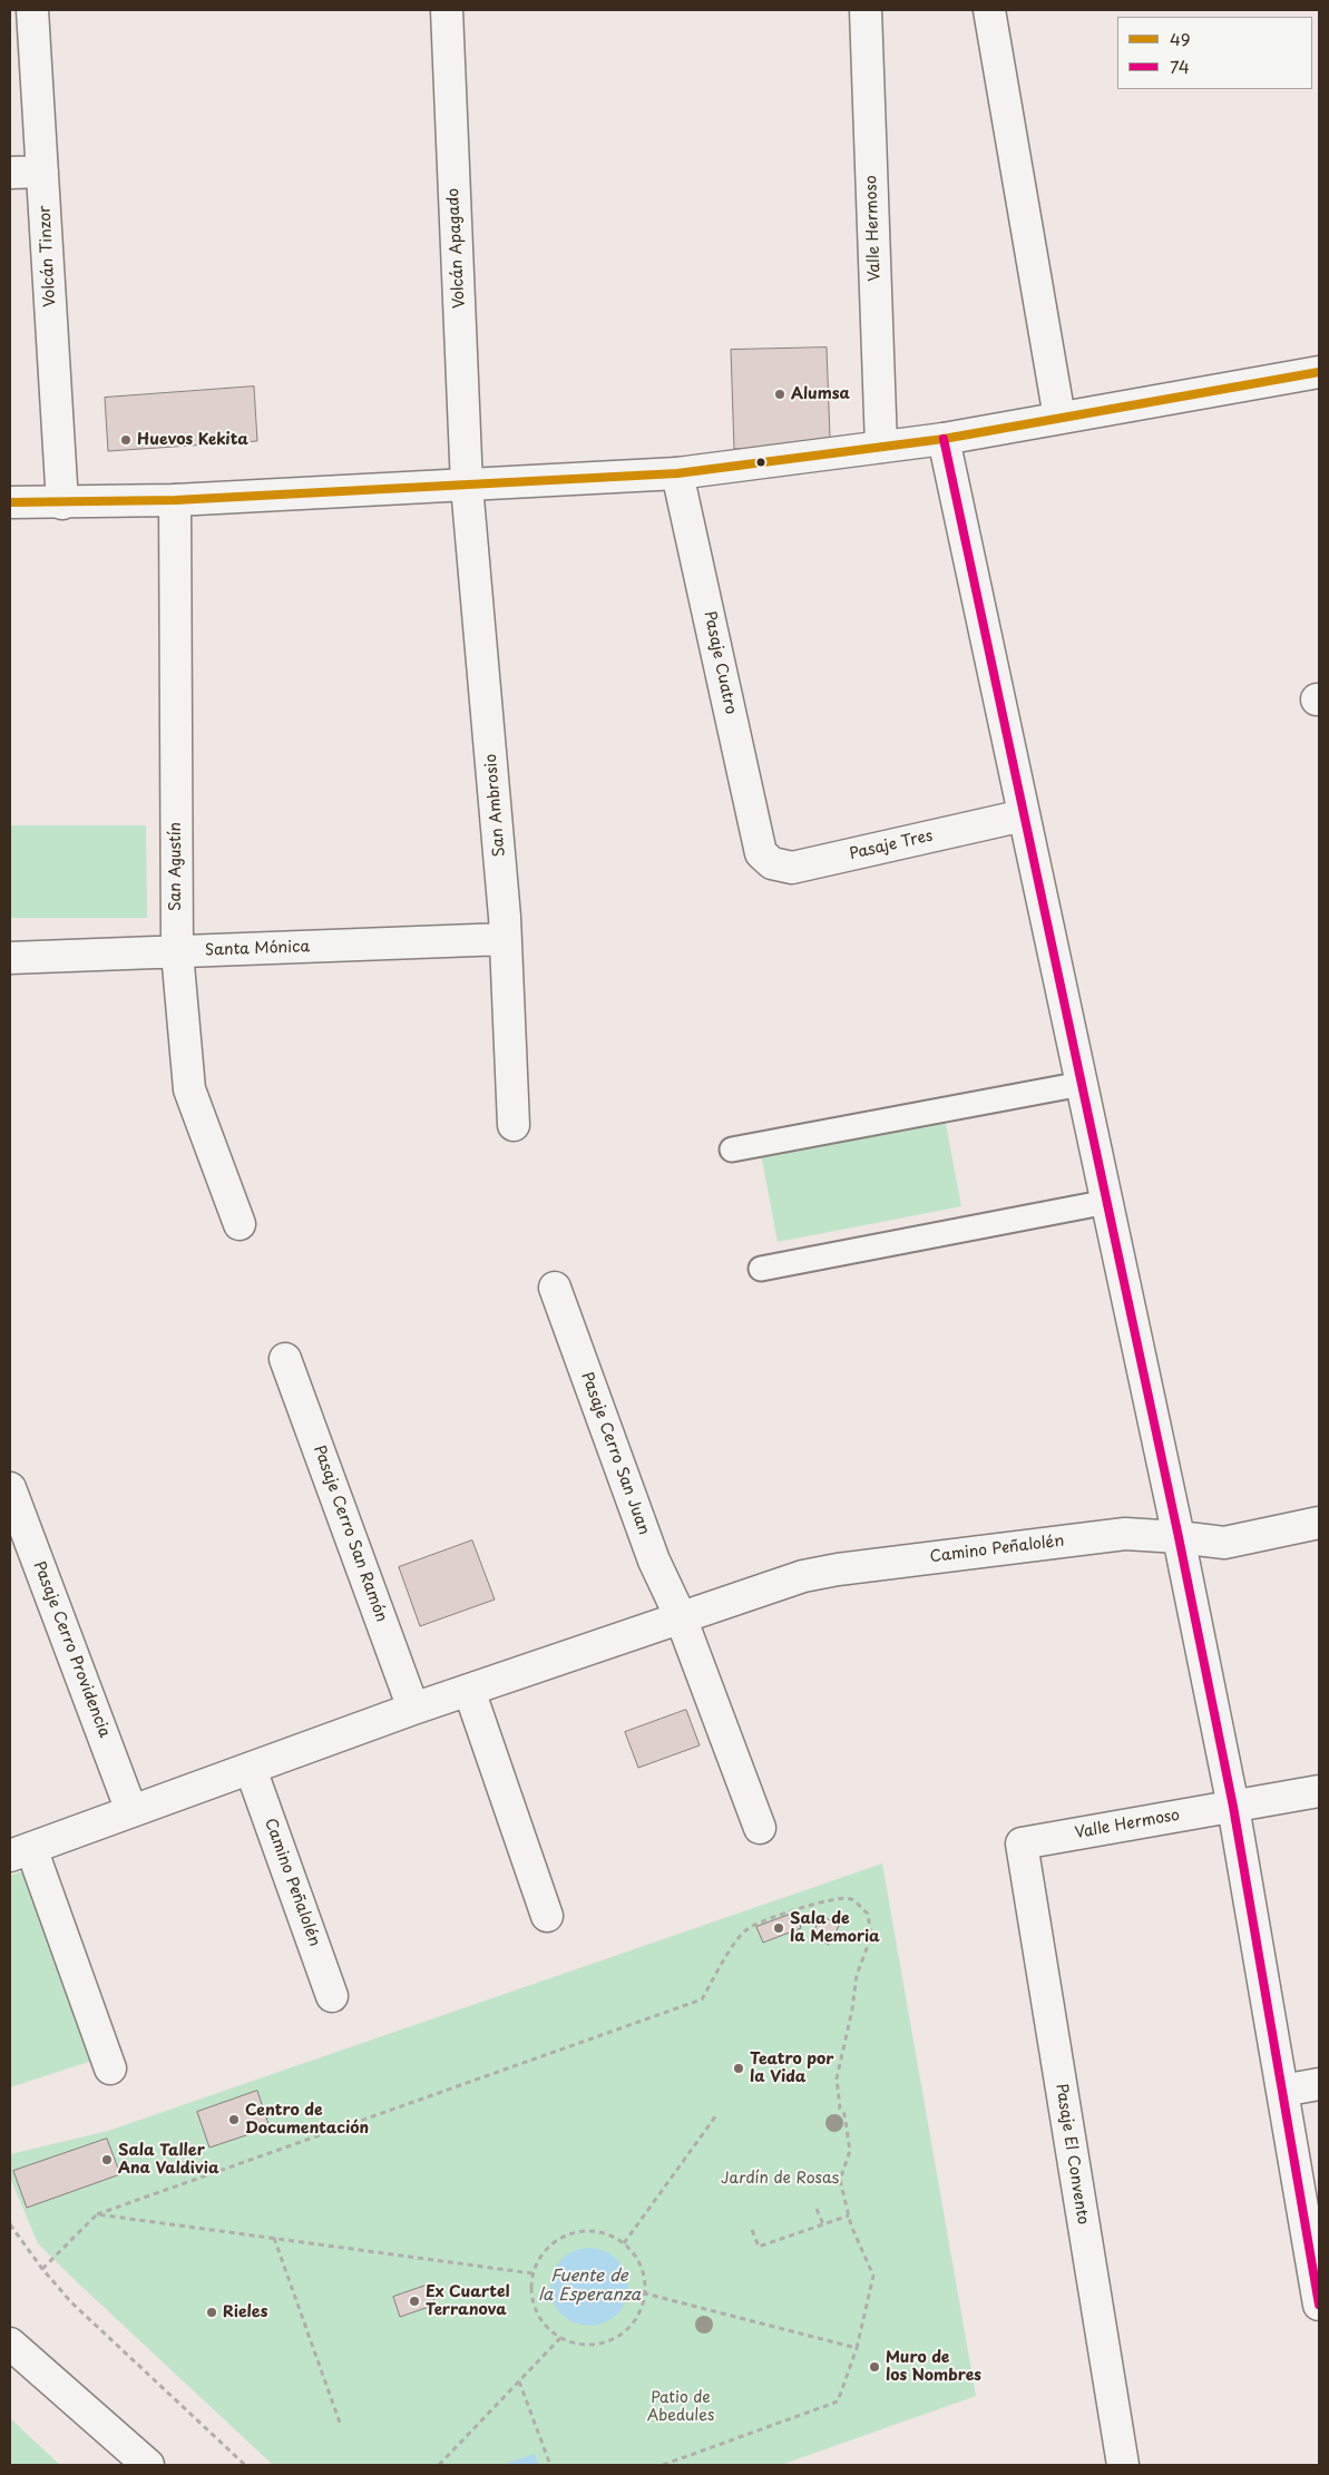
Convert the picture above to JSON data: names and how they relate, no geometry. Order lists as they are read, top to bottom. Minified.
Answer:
{"streets":{"street":["Valle Hermoso","Volcán Apagado","Volcán Tinzor","Pasaje Cuatro","San Ambrosio","Pasaje Tres","San Agustín","Santa Mónica","Pasaje Cerro San Juan","Pasaje Cerro San Ramón","Camino Peñalolén","Pasaje Cerro Providencia","Pasaje El Convento"]},"crossings":[["Valle Hermoso","Pasaje El Convento"],["Volcán Apagado","San Ambrosio"],["Pasaje Cuatro","Pasaje Tres"],["San Ambrosio","Santa Mónica"],["San Agustín","Santa Mónica"],["Pasaje Cerro San Juan","Camino Peñalolén"],["Pasaje Cerro San Ramón","Camino Peñalolén"],["Camino Peñalolén","Pasaje Cerro Providencia"]],"water":["Fuente de la Esperanza"],"parks":["Jardín de Rosas","Patio de Abedules"],"places":["Alumsa","Huevos Kekita","Sala de la Memoria","Teatro por la Vida","Centro de Documentación","Sala Taller Ana Valdivia","Ex Cuartel Terranova","Rieles","Muro de los Nombres"],"lines":["transit line 49","transit line 74"],"legend":["49","74"]}
